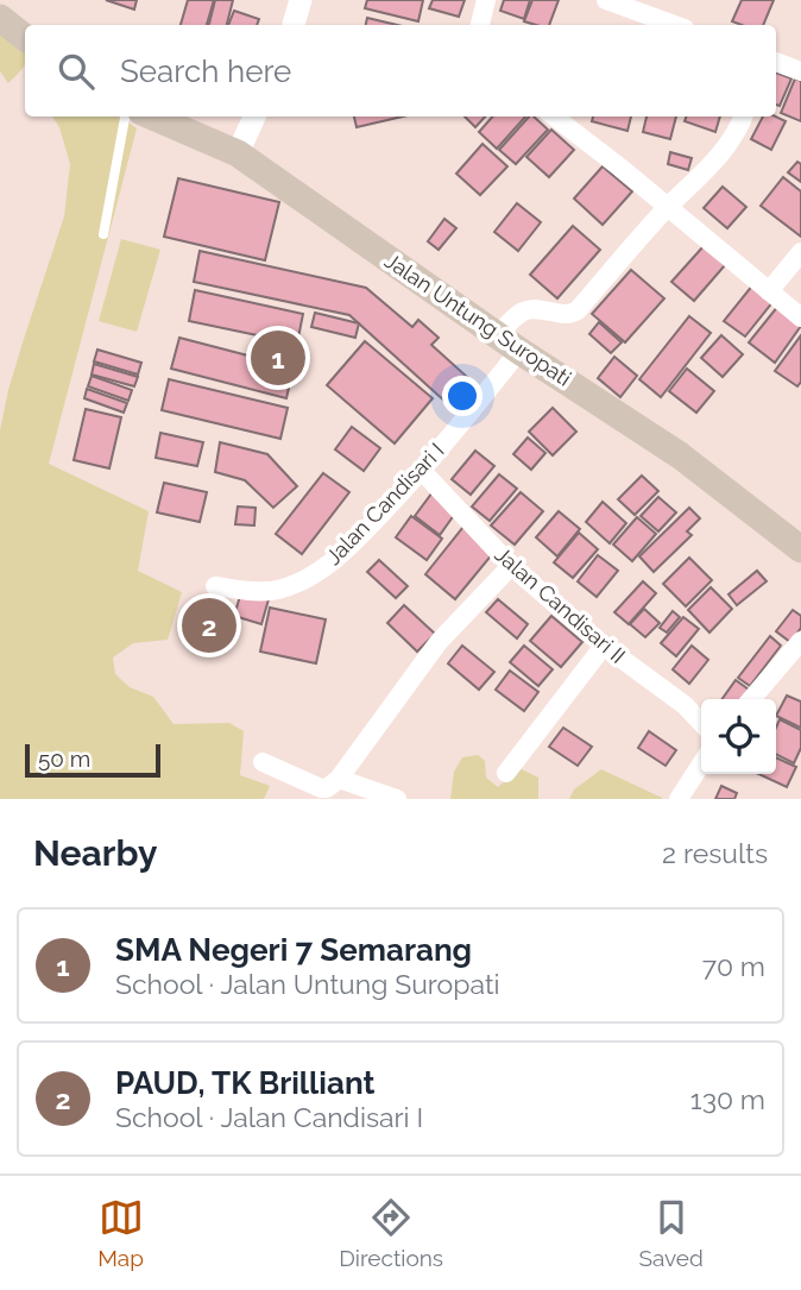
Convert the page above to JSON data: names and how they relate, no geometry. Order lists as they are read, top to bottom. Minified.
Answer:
{"streets":{"main road":["Jalan Untung Suropati"],"street":["Jalan Candisari I","Jalan Candisari II"]},"crossings":[["Jalan Untung Suropati","Jalan Candisari I"],["Jalan Candisari I","Jalan Candisari II"]],"scale_bar":"50 m","page":{"search":"Search here","pins":["1","2"],"scale":"50 m","heading":["Nearby","2 results"],"list":[{"mark":"1","name":"SMA Negeri 7 Semarang","note":"School · Jalan Untung Suropati","value":"70 m"},{"mark":"2","name":"PAUD, TK Brilliant","note":"School · Jalan Candisari I","value":"130 m"}],"nav":["Map","Directions","Saved"]}}
